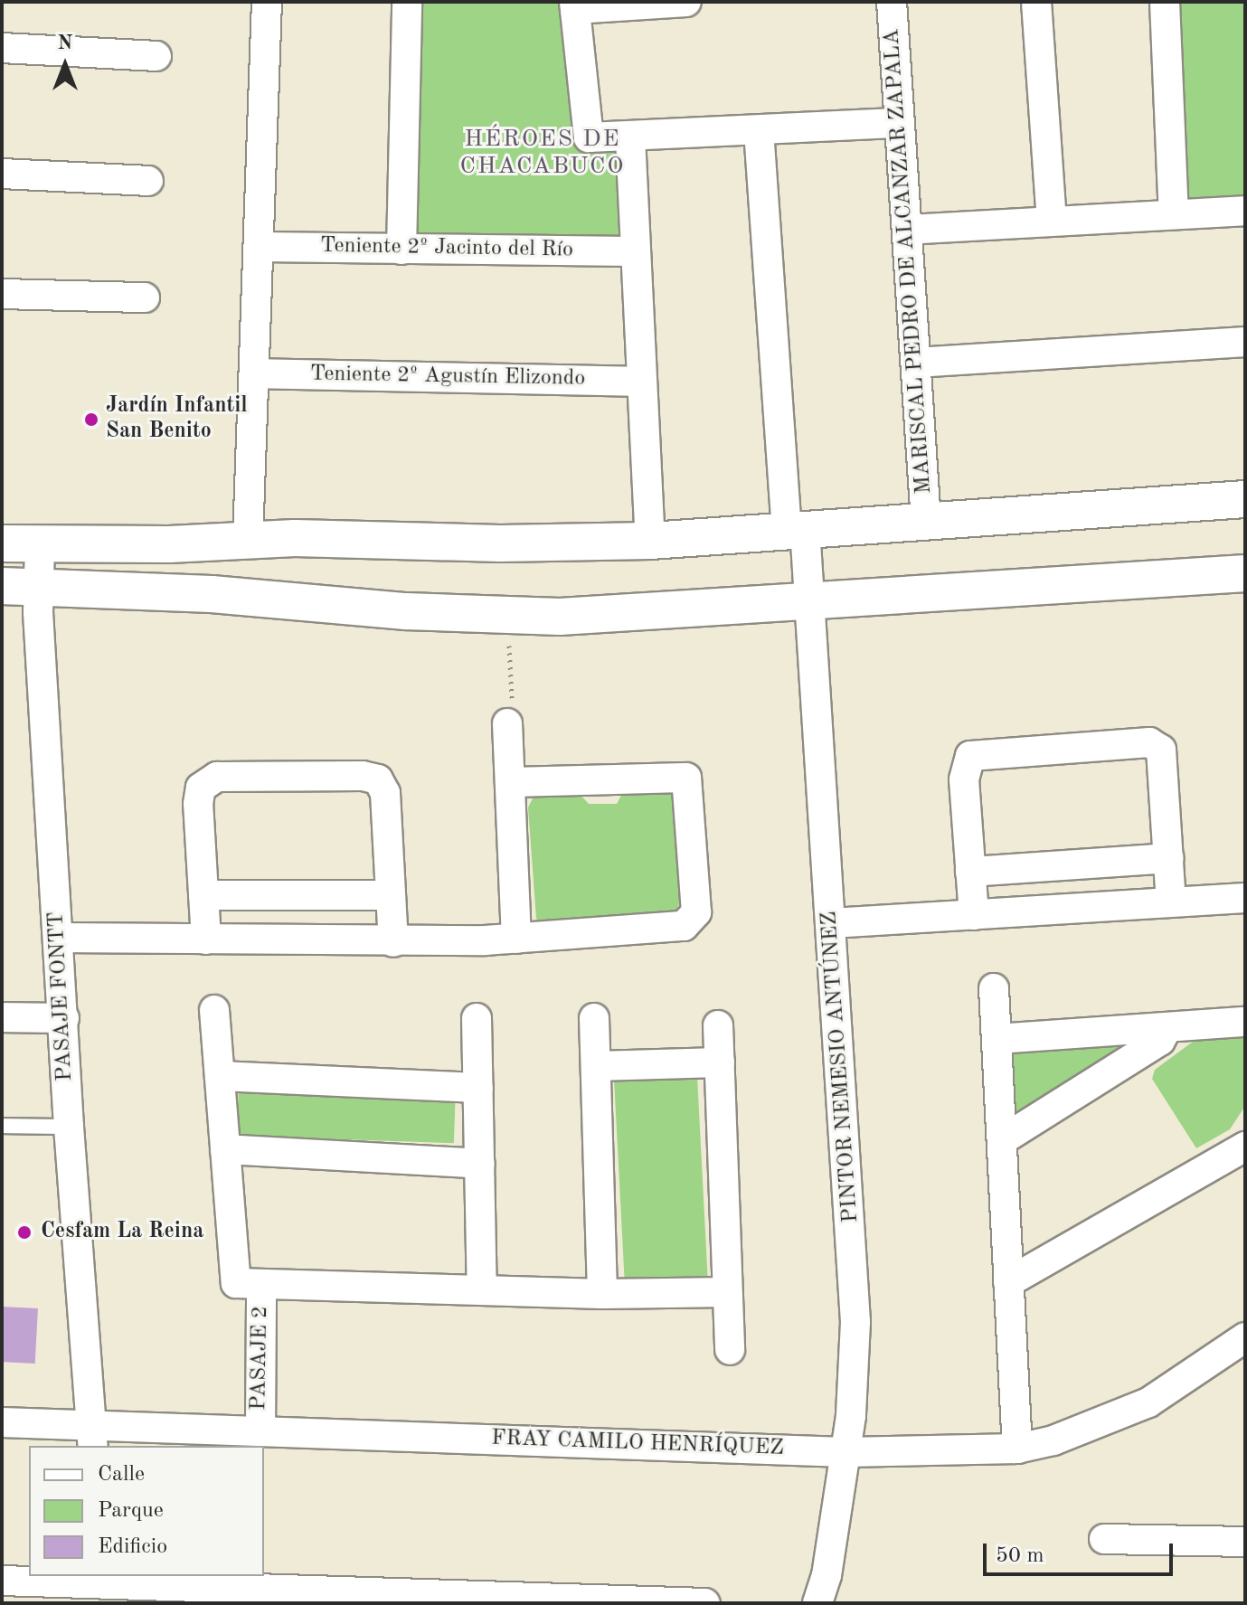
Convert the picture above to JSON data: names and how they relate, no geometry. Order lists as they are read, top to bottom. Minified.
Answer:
{"streets":{"street":["Teniente 2º Jacinto del Río","MARISCAL PEDRO DE ALCANZAR ZAPALA","Teniente 2º Agustín Elizondo","PASAJE FONTT","PINTOR NEMESIO ANTÚNEZ","PASAJE 2","FRAY CAMILO HENRÍQUEZ"]},"crossings":[["PASAJE FONTT","FRAY CAMILO HENRÍQUEZ"],["PINTOR NEMESIO ANTÚNEZ","FRAY CAMILO HENRÍQUEZ"],["PASAJE 2","FRAY CAMILO HENRÍQUEZ"]],"districts":["HÉROES DE CHACABUCO"],"places":["Jardín Infantil San Benito","Cesfam La Reina"],"legend":["Calle","Parque","Edificio"],"scale_bar":"50 m","north":"top"}
